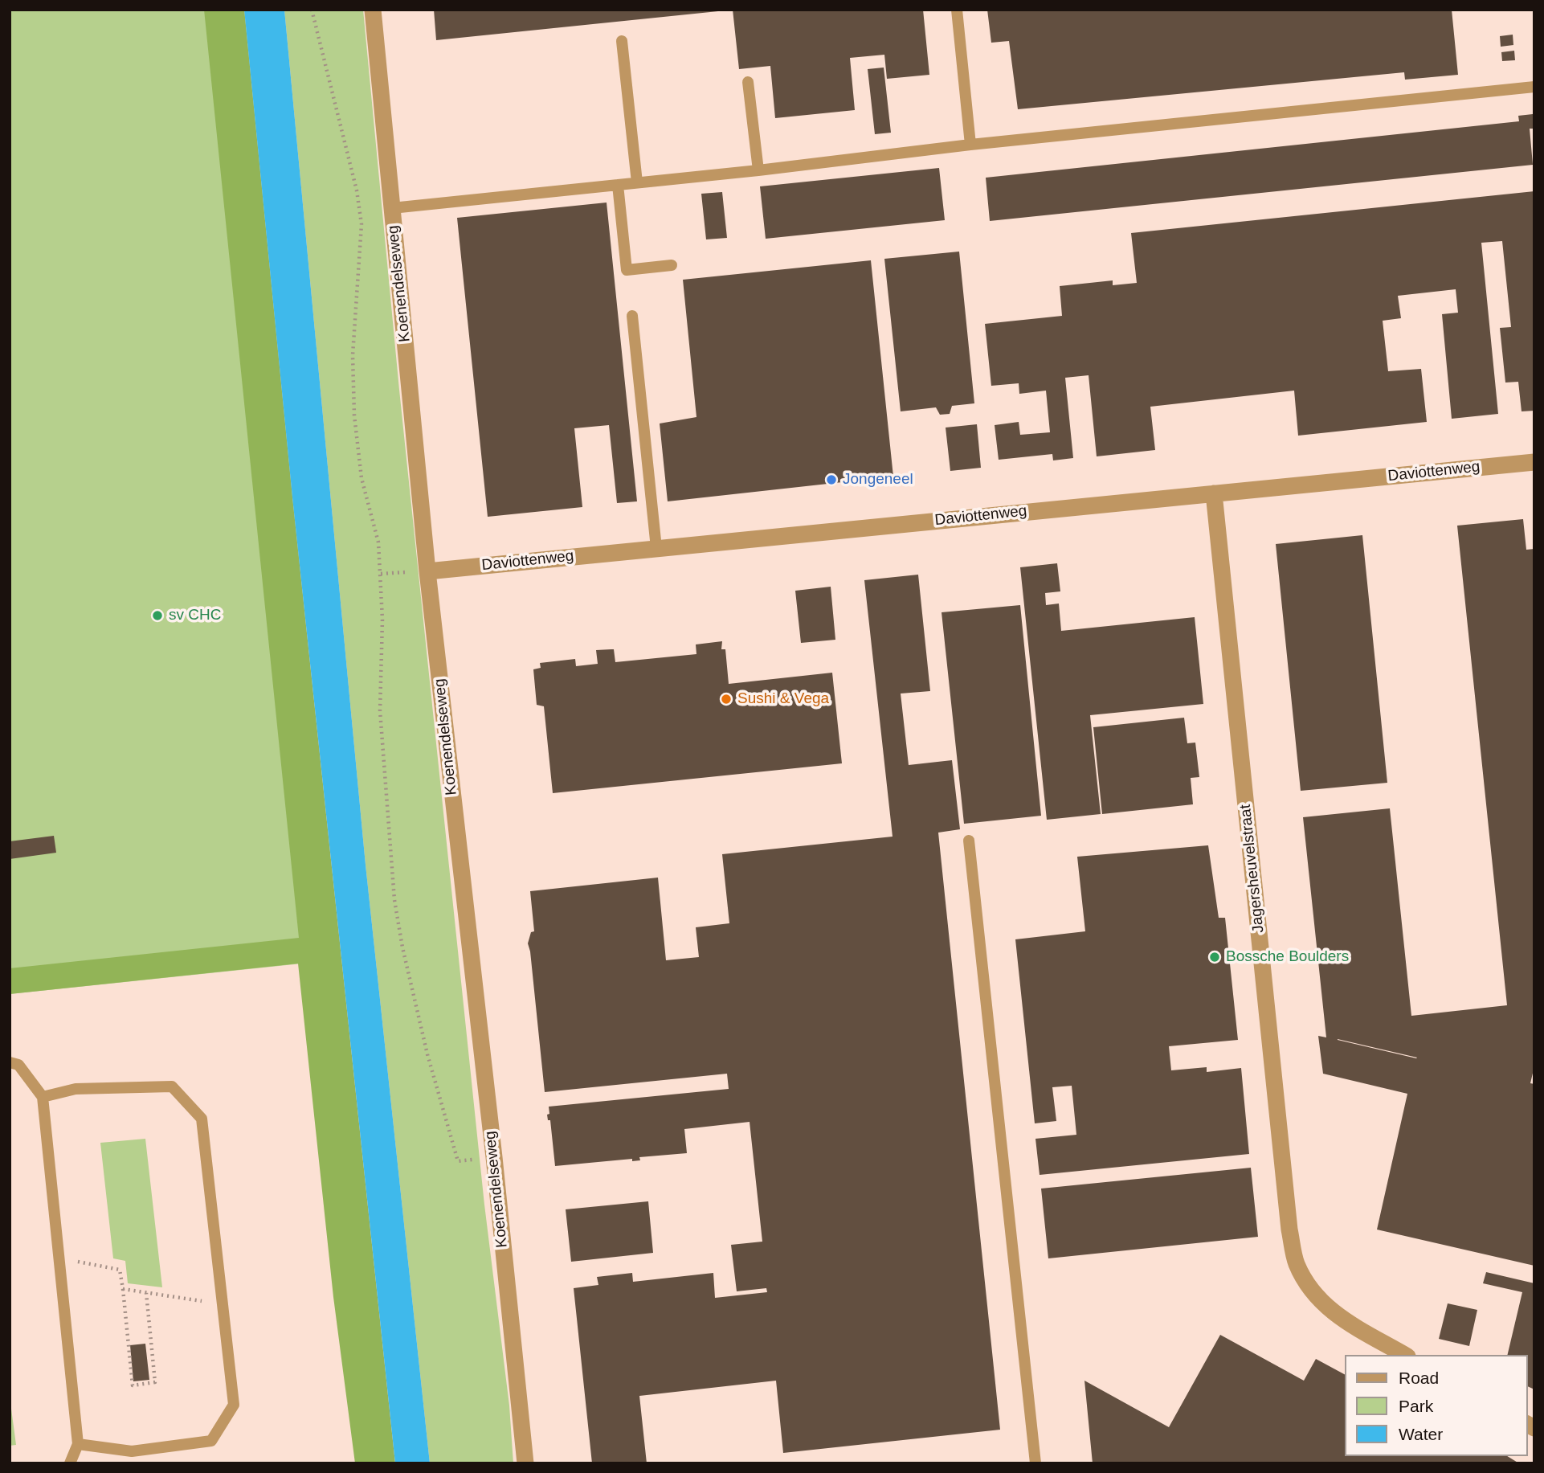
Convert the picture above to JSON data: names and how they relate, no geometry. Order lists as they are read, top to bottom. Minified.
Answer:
{"streets":{"street":["Koenendelseweg","Daviottenweg","Jagersheuvelstraat"]},"crossings":[["Koenendelseweg","Daviottenweg"],["Daviottenweg","Jagersheuvelstraat"]],"places":["Jongeneel","sv CHC","Sushi & Vega","Bossche Boulders"],"legend":["Road","Park","Water"]}
